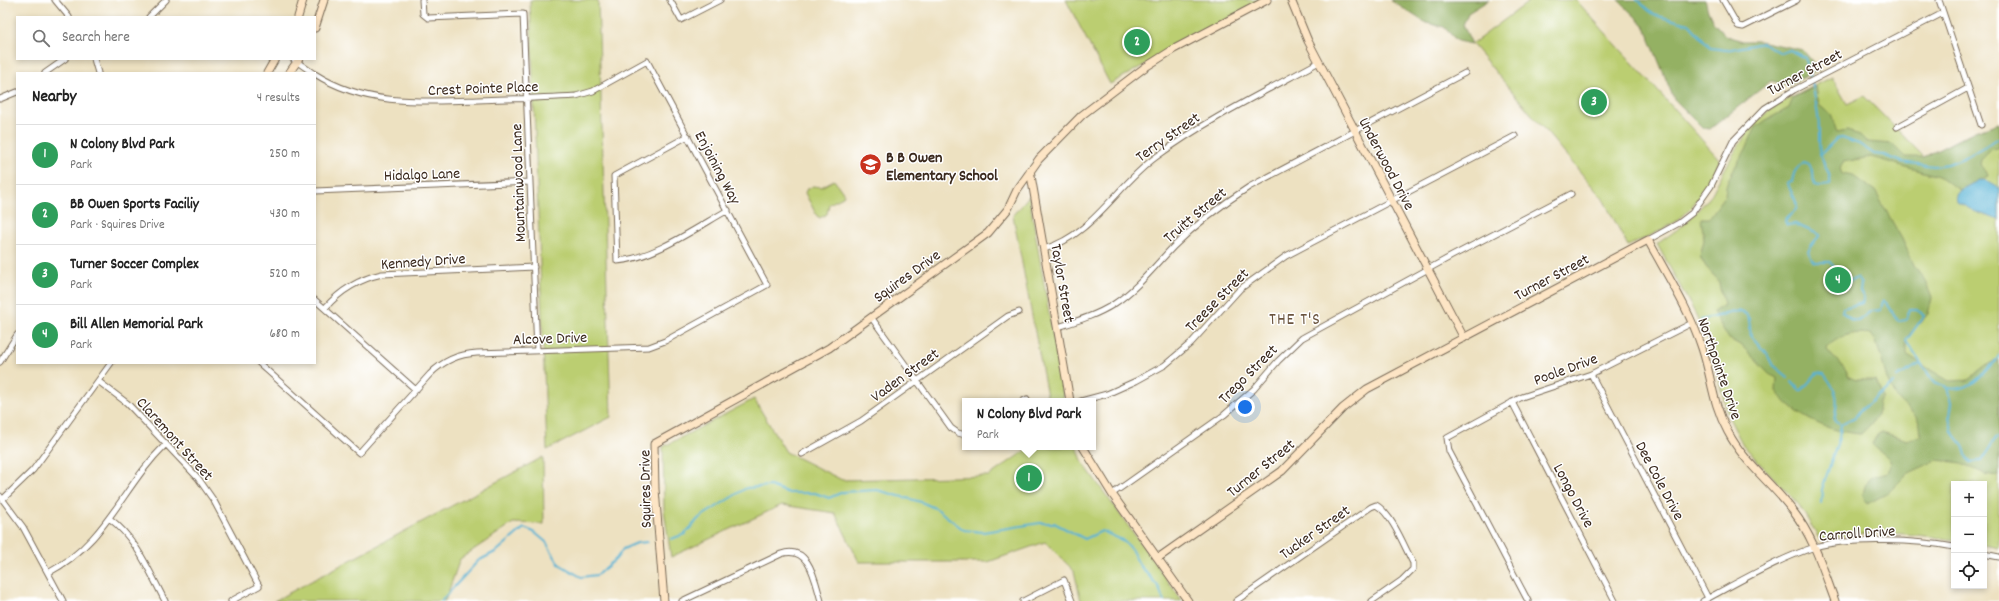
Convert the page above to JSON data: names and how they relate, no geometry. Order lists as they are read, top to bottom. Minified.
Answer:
{"streets":{"street":["Turner Street","Crest Pointe Place","Terry Street","Underwood Drive","Enjoining Way","Hidalgo Lane","Mountainwood Lane","Truitt Street","Kennedy Drive","Squires Drive","Taylor Street","Treese Street","Alcove Drive","Poole Drive","Northpointe Drive","Trego Street","Vaden Street","Claremont Street","Dee Cole Drive","Longo Drive","Tucker Street","Carroll Drive"]},"crossings":[["Turner Street","Underwood Drive"],["Turner Street","Northpointe Drive"],["Crest Pointe Place","Enjoining Way"],["Crest Pointe Place","Mountainwood Lane"],["Terry Street","Underwood Drive"],["Terry Street","Taylor Street"],["Underwood Drive","Truitt Street"],["Underwood Drive","Treese Street"],["Underwood Drive","Trego Street"],["Enjoining Way","Alcove Drive"],["Hidalgo Lane","Mountainwood Lane"],["Mountainwood Lane","Kennedy Drive"],["Mountainwood Lane","Alcove Drive"],["Truitt Street","Taylor Street"],["Squires Drive","Taylor Street"],["Poole Drive","Northpointe Drive"],["Poole Drive","Dee Cole Drive"],["Poole Drive","Longo Drive"],["Northpointe Drive","Carroll Drive"],["Dee Cole Drive","Carroll Drive"]],"districts":["THE T'S"],"places":{"school or university":["B B Owen Elementary School"]},"page":{"search":"Search here","pins":["2","3","4","1"],"heading":["Nearby","4 results"],"list":[{"mark":"1","name":"N Colony Blvd Park","note":"Park","value":"250 m"},{"mark":"2","name":"BB Owen Sports Faciliy","note":"Park · Squires Drive","value":"430 m"},{"mark":"3","name":"Turner Soccer Complex","note":"Park","value":"520 m"},{"mark":"4","name":"Bill Allen Memorial Park","note":"Park","value":"680 m"}],"popup":["N Colony Blvd Park","Park"],"map_buttons":["+","−"]}}
